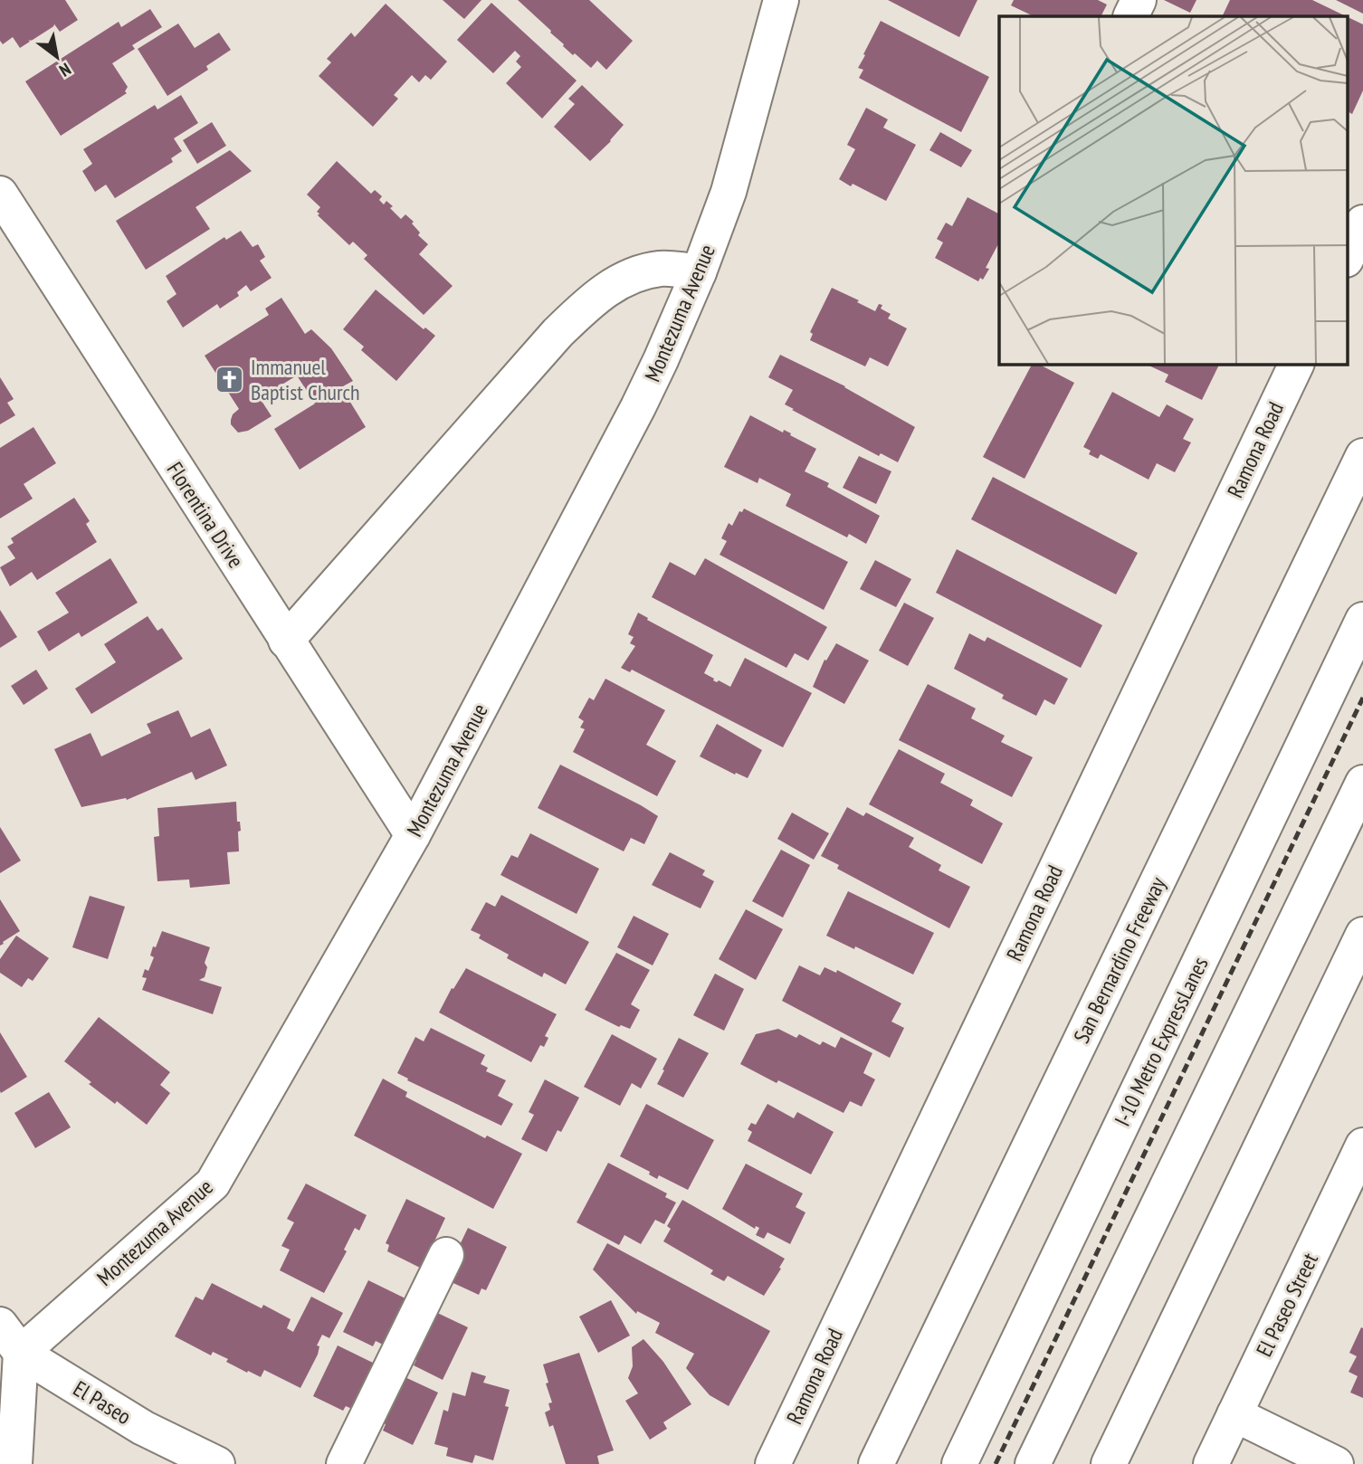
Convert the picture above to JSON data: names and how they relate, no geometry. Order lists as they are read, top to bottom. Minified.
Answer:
{"streets":{"main road":["Montezuma Avenue","Ramona Road","Florentina Drive","San Bernardino Freeway","I-10 Metro ExpressLanes","El Paseo Street","El Paseo"]},"crossings":[["Montezuma Avenue","Florentina Drive"],["Montezuma Avenue","El Paseo"]],"places":{"church":["Immanuel Baptist Church"]},"north":"bottom right"}
